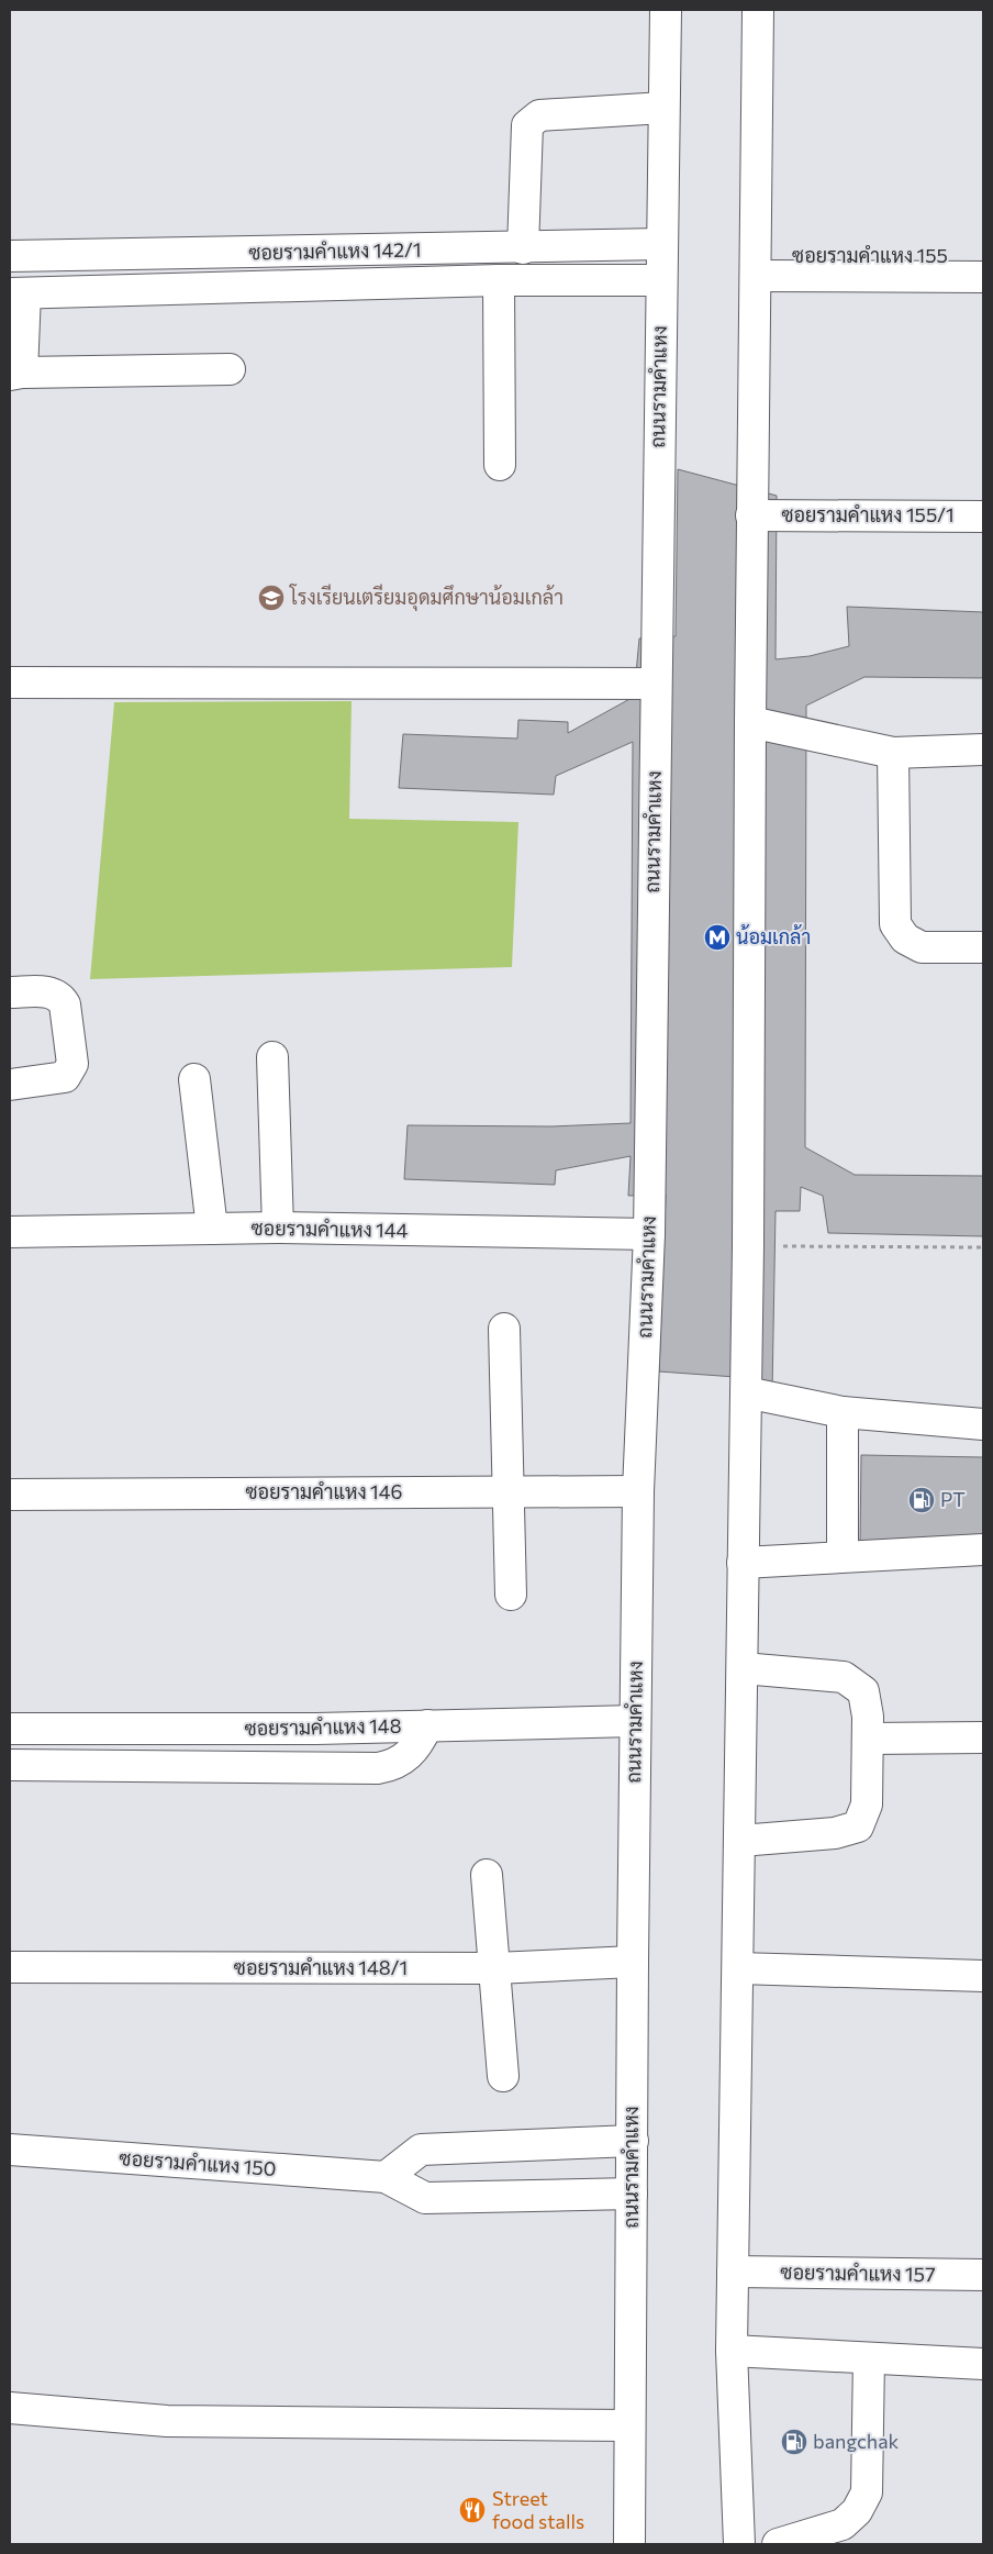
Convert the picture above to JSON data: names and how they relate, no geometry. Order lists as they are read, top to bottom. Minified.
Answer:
{"streets":{"main road":["ซอยรามคำแหง 142/1","ซอยรามคำแหง 155","ถนนรามคำแหง","ซอยรามคำแหง 155/1","ซอยรามคำแหง 144","ซอยรามคำแหง 146","ซอยรามคำแหง 148","ซอยรามคำแหง 148/1","ซอยรามคำแหง 150","ซอยรามคำแหง 157"]},"crossings":[["ซอยรามคำแหง 142/1","ถนนรามคำแหง"],["ถนนรามคำแหง","ซอยรามคำแหง 144"],["ถนนรามคำแหง","ซอยรามคำแหง 146"],["ถนนรามคำแหง","ซอยรามคำแหง 148"],["ถนนรามคำแหง","ซอยรามคำแหง 148/1"],["ถนนรามคำแหง","ซอยรามคำแหง 150"]],"places":{"school or university":["โรงเรียนเตรียมอุดมศึกษาน้อมเกล้า"],"metro station":["น้อมเกล้า"],"fuel station":["PT","bangchak"],"restaurant":["Street food stalls"]}}
